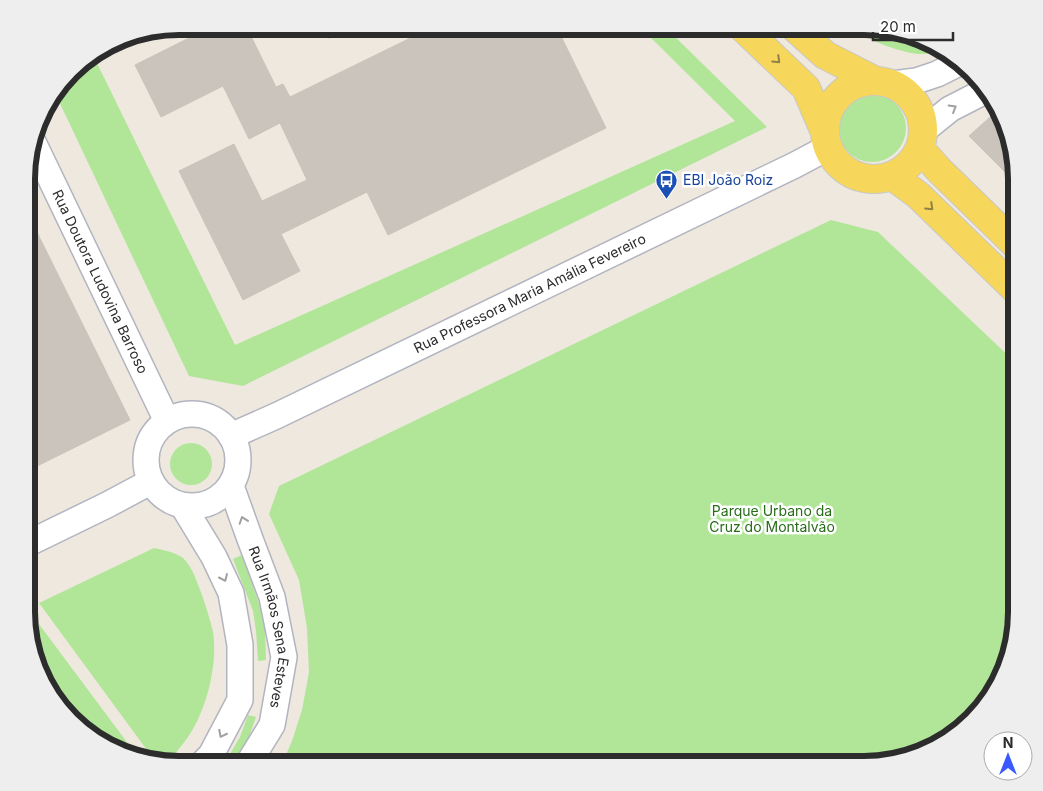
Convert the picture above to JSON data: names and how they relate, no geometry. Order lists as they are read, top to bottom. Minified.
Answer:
{"streets":{"street":["Rua Doutora Ludovina Barroso","Rua Professora Maria Amália Fevereiro","Rua Irmãos Sena Esteves"]},"crossings":[["Rua Doutora Ludovina Barroso","Rua Professora Maria Amália Fevereiro"],["Rua Doutora Ludovina Barroso","Rua Irmãos Sena Esteves"],["Rua Professora Maria Amália Fevereiro","Rua Irmãos Sena Esteves"]],"parks":["Parque Urbano da Cruz do Montalvão"],"places":{"bus stop":["EBI João Roiz"]},"scale_bar":"20 m","north":"top"}
